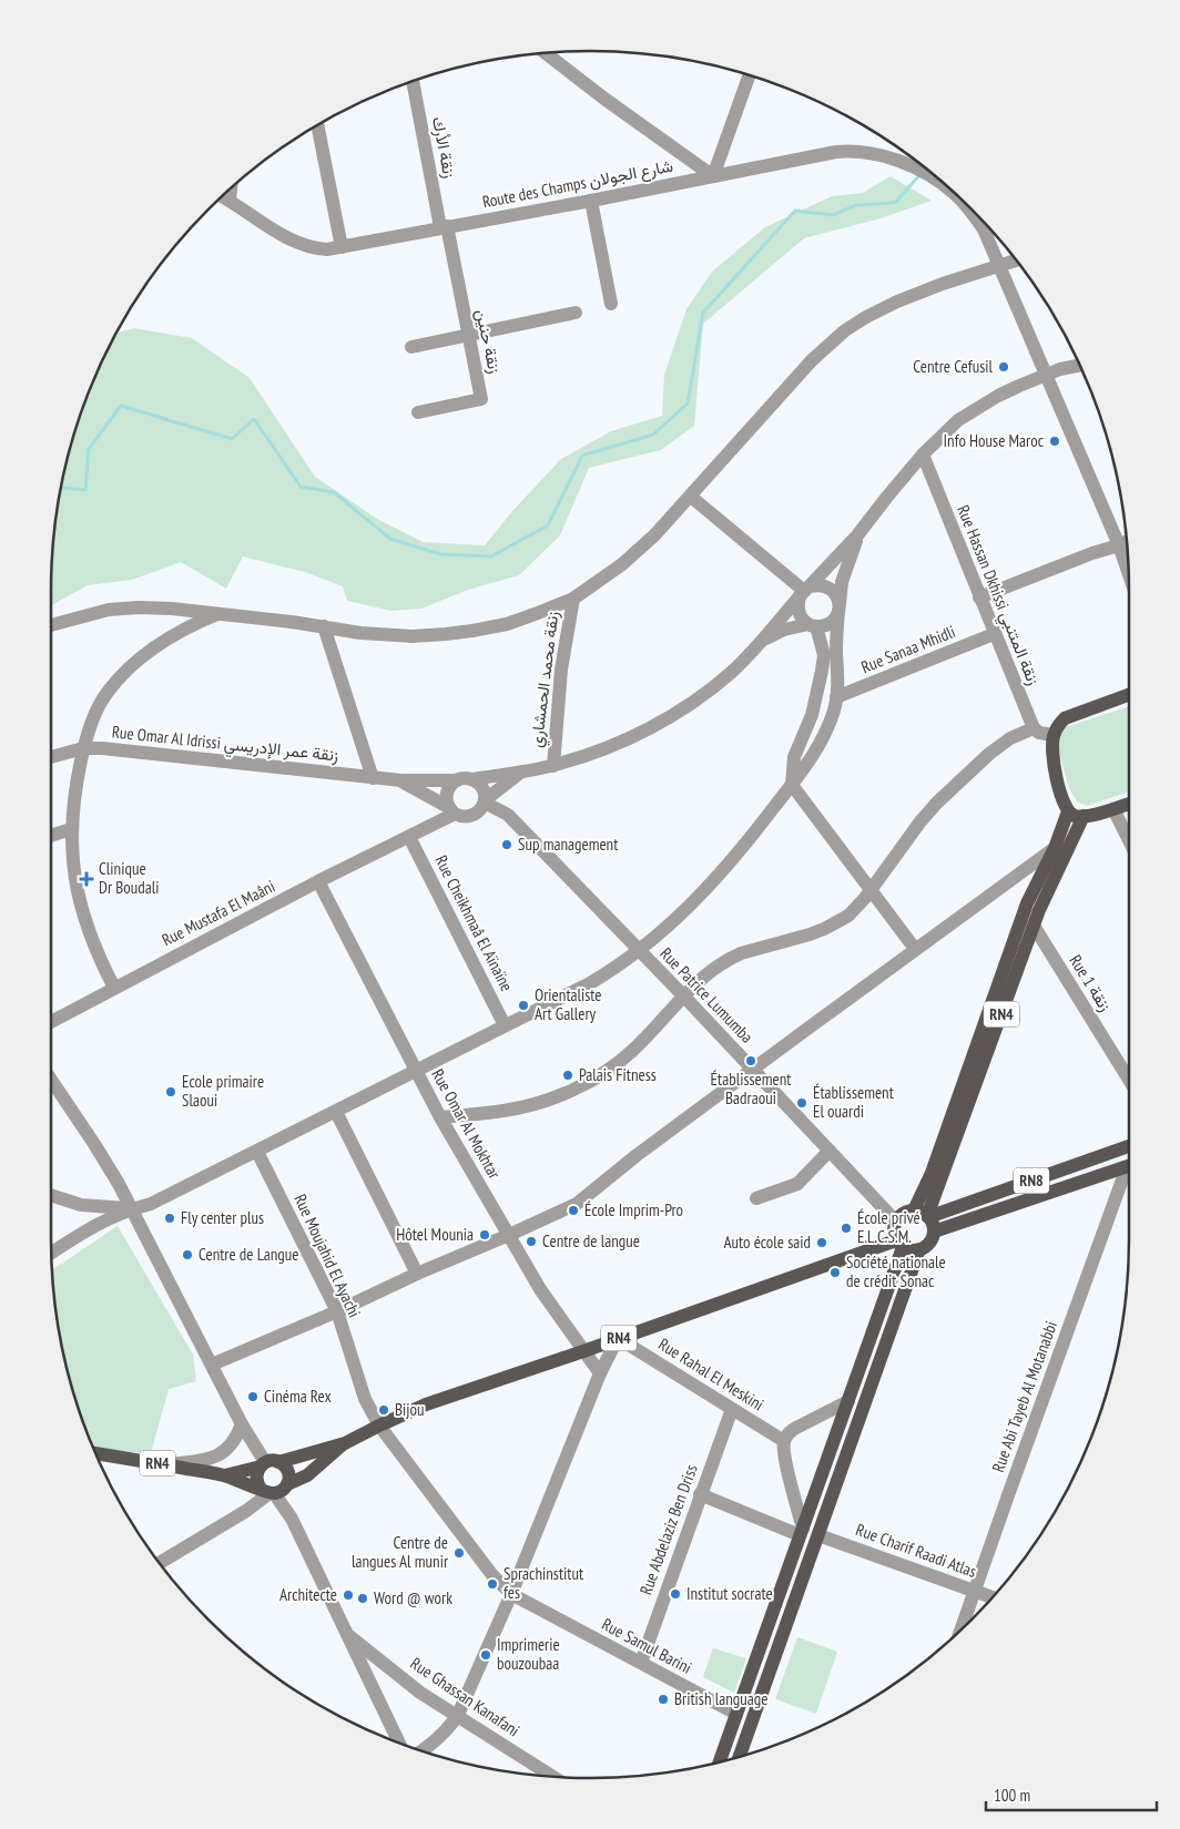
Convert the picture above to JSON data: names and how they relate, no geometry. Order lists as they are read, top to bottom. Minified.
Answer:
{"streets":{"main road":["RN4","RN8"],"street":["زنقة الأرك","Route des Champs شارع الجولان","زنقة حنين","Rue Hassan Dkhissi زنقة المتنبي","Rue Sanaa Mhidli","زنقة محمد الحمشاري","Rue Omar Al Idrissi زنقة عمر الإدريسي","Rue Mustafa El Maâni","Rue Cheikhmaâ El Aïnaïne","Rue 1 زنقة","Rue Patrice Lumumba","Rue Omar Al Mokhtar","Rue Moujahid El Ayachi","Rue Rahal El Meskini","Rue Abi Tayeb Al Motanabbi","Rue Abdelaziz Ben Driss","Rue Charif Raadi Atlas","Rue Samul Barini","Rue Ghassan Kanafani"]},"crossings":[["زنقة الأرك","Route des Champs شارع الجولان"],["زنقة الأرك","زنقة حنين"],["Route des Champs شارع الجولان","زنقة حنين"],["Route des Champs شارع الجولان","Rue Omar Al Idrissi زنقة عمر الإدريسي"],["Rue Hassan Dkhissi زنقة المتنبي","Rue Sanaa Mhidli"],["Rue Hassan Dkhissi زنقة المتنبي","Rue Omar Al Idrissi زنقة عمر الإدريسي"],["زنقة محمد الحمشاري","Rue Omar Al Idrissi زنقة عمر الإدريسي"],["Rue Omar Al Idrissi زنقة عمر الإدريسي","Rue Mustafa El Maâni"],["Rue Omar Al Idrissi زنقة عمر الإدريسي","Rue Patrice Lumumba"],["Rue Mustafa El Maâni","Rue Cheikhmaâ El Aïnaïne"],["Rue Mustafa El Maâni","Rue Patrice Lumumba"],["Rue Mustafa El Maâni","Rue Omar Al Mokhtar"],["Rue 1 زنقة","RN4"],["Rue Patrice Lumumba","RN4"],["Rue Patrice Lumumba","RN8"],["RN4","Rue Omar Al Mokhtar"],["RN4","RN8"],["RN4","Rue Moujahid El Ayachi"],["RN4","Rue Rahal El Meskini"],["Rue Moujahid El Ayachi","Rue Samul Barini"],["Rue Rahal El Meskini","Rue Abdelaziz Ben Driss"],["Rue Abi Tayeb Al Motanabbi","Rue Charif Raadi Atlas"],["Rue Abdelaziz Ben Driss","Rue Samul Barini"]],"places":{"other":["Centre Cefusil","Info House Maroc","Sup management","Orientaliste Art Gallery","Établissement Badraoui","Palais Fitness","Ecole primaire Slaoui","Établissement El ouardi","École Imprim-Pro","Fly center plus","École privé E.L.C.S.M.","Hôtel Mounia","Centre de langue","Auto école said","Centre de Langue","Société nationale de crédit Sonac","Cinéma Rex","Bijou","Centre de langues Al munir","Sprachinstitut fes","Institut socrate","Architecte","Word @ work","Imprimerie bouzoubaa","British language"],"health":["Clinique Dr Boudali"]},"scale_bar":"100 m"}
